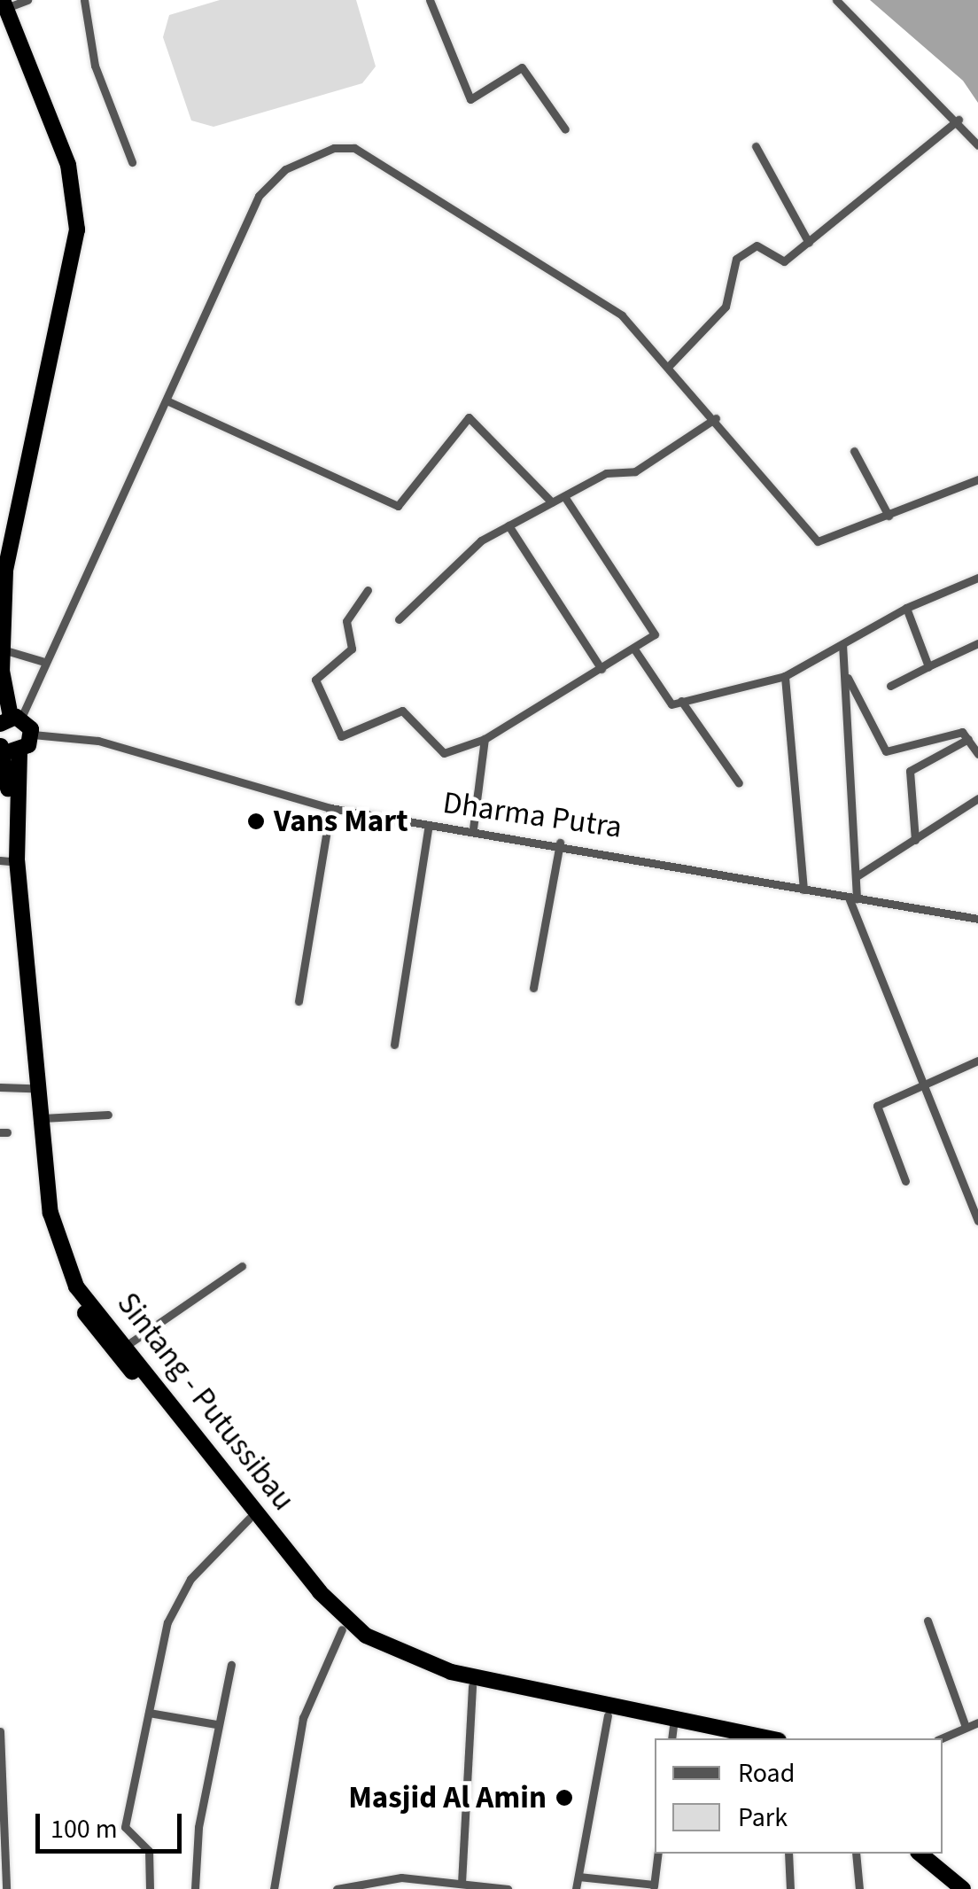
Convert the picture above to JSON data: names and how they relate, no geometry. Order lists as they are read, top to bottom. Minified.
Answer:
{"streets":{"highway":["Sintang - Putussibau"],"street":["Dharma Putra"]},"places":["Vans Mart","Masjid Al Amin"],"legend":["Road","Park"],"scale_bar":"100 m"}
